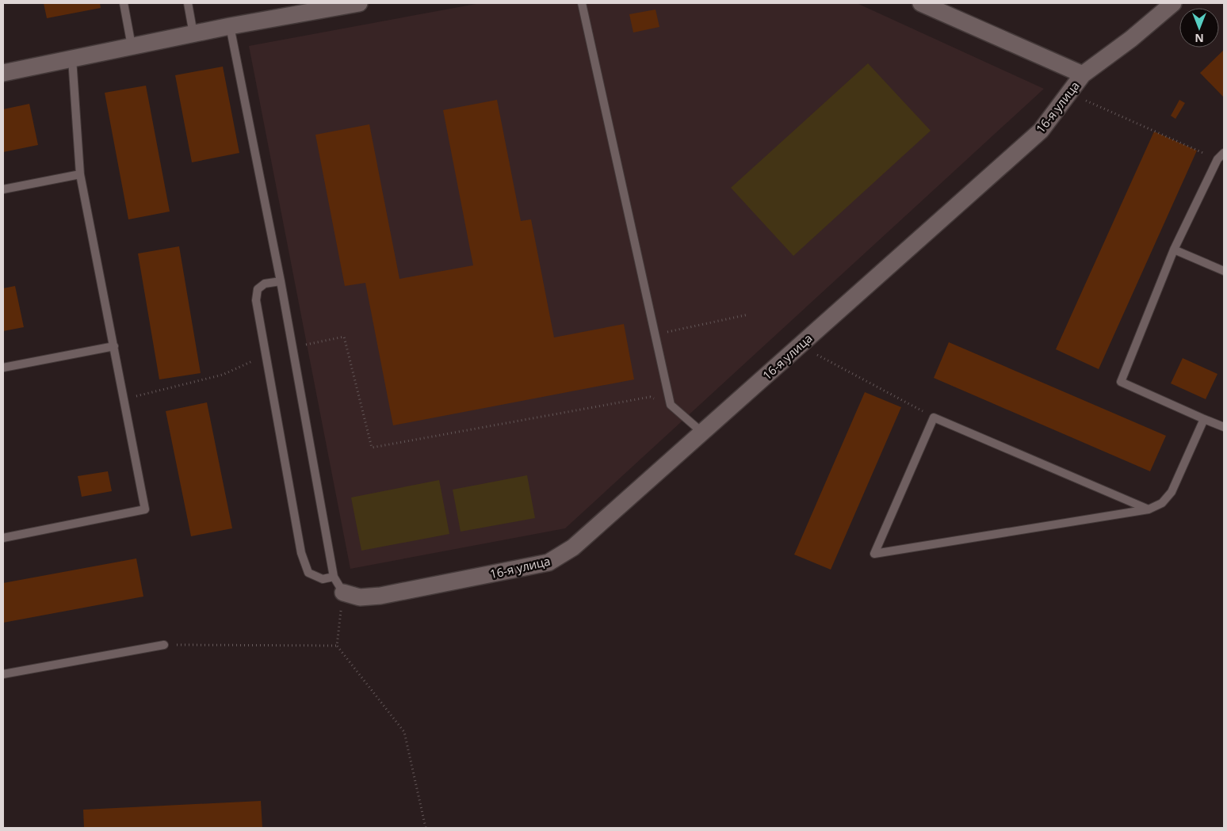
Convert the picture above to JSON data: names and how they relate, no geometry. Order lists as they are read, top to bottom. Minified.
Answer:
{"streets":{"street":["16-я улица"]},"north":"bottom"}
